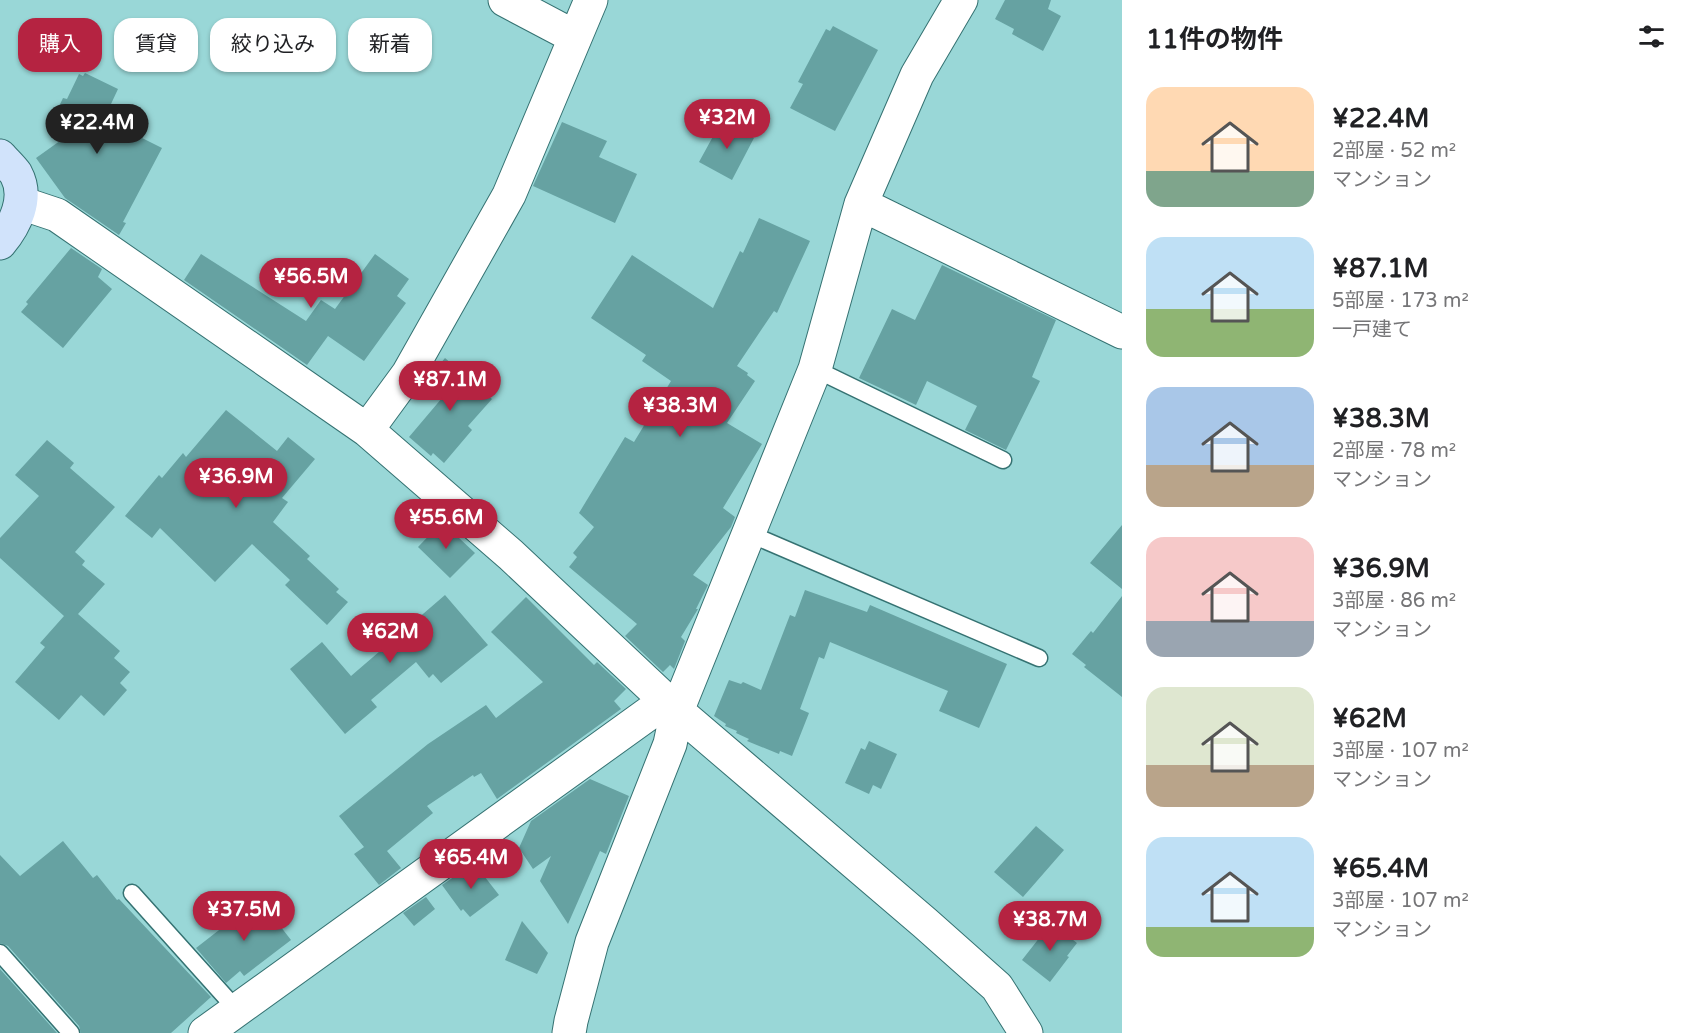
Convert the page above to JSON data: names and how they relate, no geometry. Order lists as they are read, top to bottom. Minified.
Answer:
{"page":{"heading":"11件の物件","chip":["購入","賃貸","絞り込み","新着"],"list":[{"name":"¥22.4M","note":"2部屋 · 52 m² · マンション"},{"name":"¥87.1M","note":"5部屋 · 173 m² · 一戸建て"},{"name":"¥38.3M","note":"2部屋 · 78 m² · マンション"},{"name":"¥36.9M","note":"3部屋 · 86 m² · マンション"},{"name":"¥62M","note":"3部屋 · 107 m² · マンション"},{"name":"¥65.4M","note":"3部屋 · 107 m² · マンション"}],"price":["¥32M","¥22.4M","¥56.5M","¥87.1M","¥38.3M","¥36.9M","¥55.6M","¥62M","¥65.4M","¥37.5M","¥38.7M"]}}
